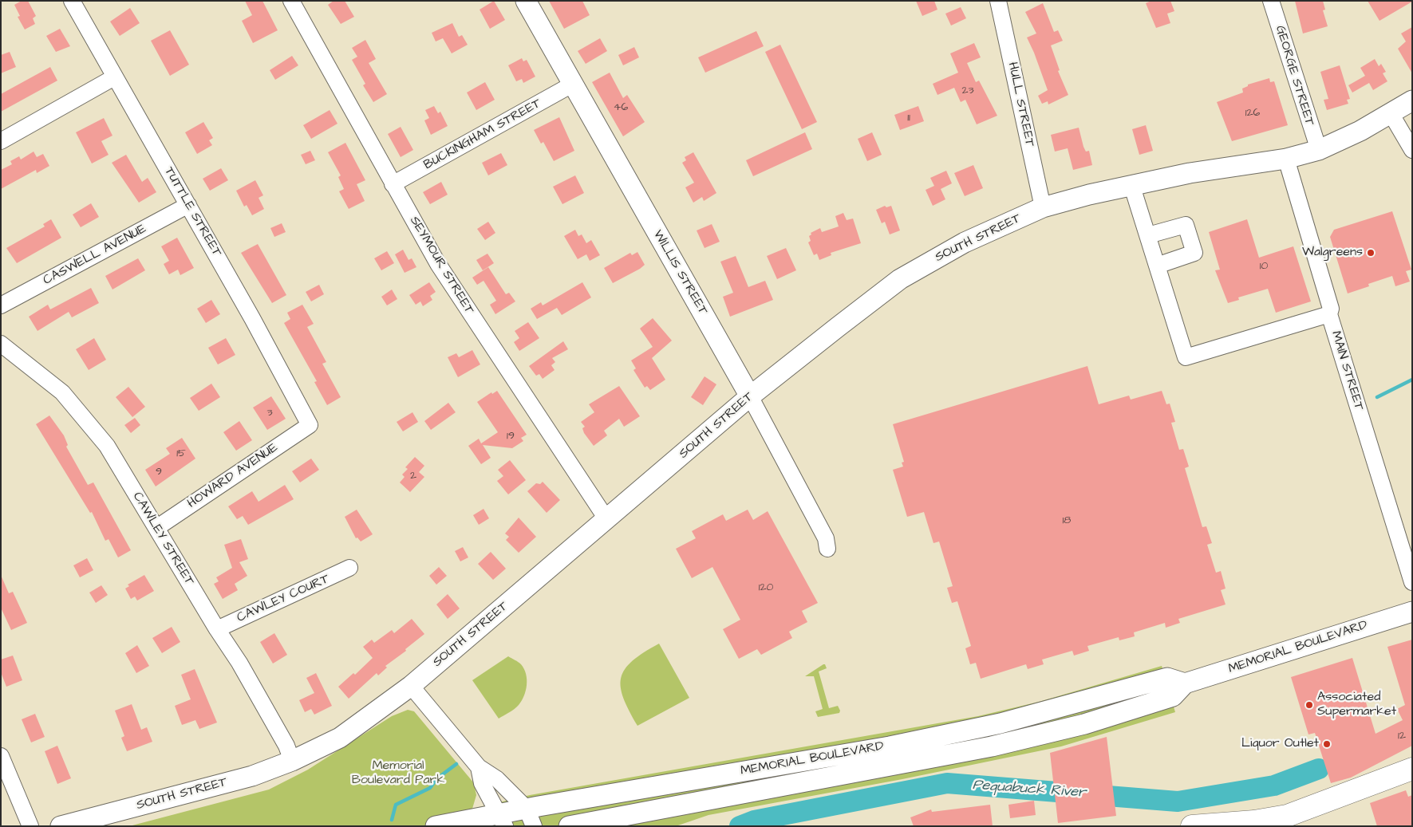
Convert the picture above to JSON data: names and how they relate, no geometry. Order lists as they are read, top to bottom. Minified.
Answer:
{"streets":{"main road":["SOUTH STREET","WILLIS STREET","MEMORIAL BOULEVARD"],"street":["GEORGE STREET","HULL STREET","BUCKINGHAM STREET","TUTTLE STREET","CASWELL AVENUE","SEYMOUR STREET","MAIN STREET","HOWARD AVENUE","CAWLEY STREET","CAWLEY COURT"]},"crossings":[["GEORGE STREET","SOUTH STREET"],["HULL STREET","SOUTH STREET"],["BUCKINGHAM STREET","SEYMOUR STREET"],["BUCKINGHAM STREET","WILLIS STREET"],["TUTTLE STREET","CASWELL AVENUE"],["TUTTLE STREET","HOWARD AVENUE"],["SOUTH STREET","SEYMOUR STREET"],["SOUTH STREET","WILLIS STREET"],["SOUTH STREET","MAIN STREET"],["SOUTH STREET","CAWLEY STREET"],["HOWARD AVENUE","CAWLEY STREET"],["CAWLEY STREET","CAWLEY COURT"]],"water":["Pequabuck River"],"parks":["Memorial Boulevard Park"],"places":["Walgreens","Associated Supermarket","Liquor Outlet"],"house_numbers":["23","46","126","11","10","3","19","15","9","2","18","120","12"]}
